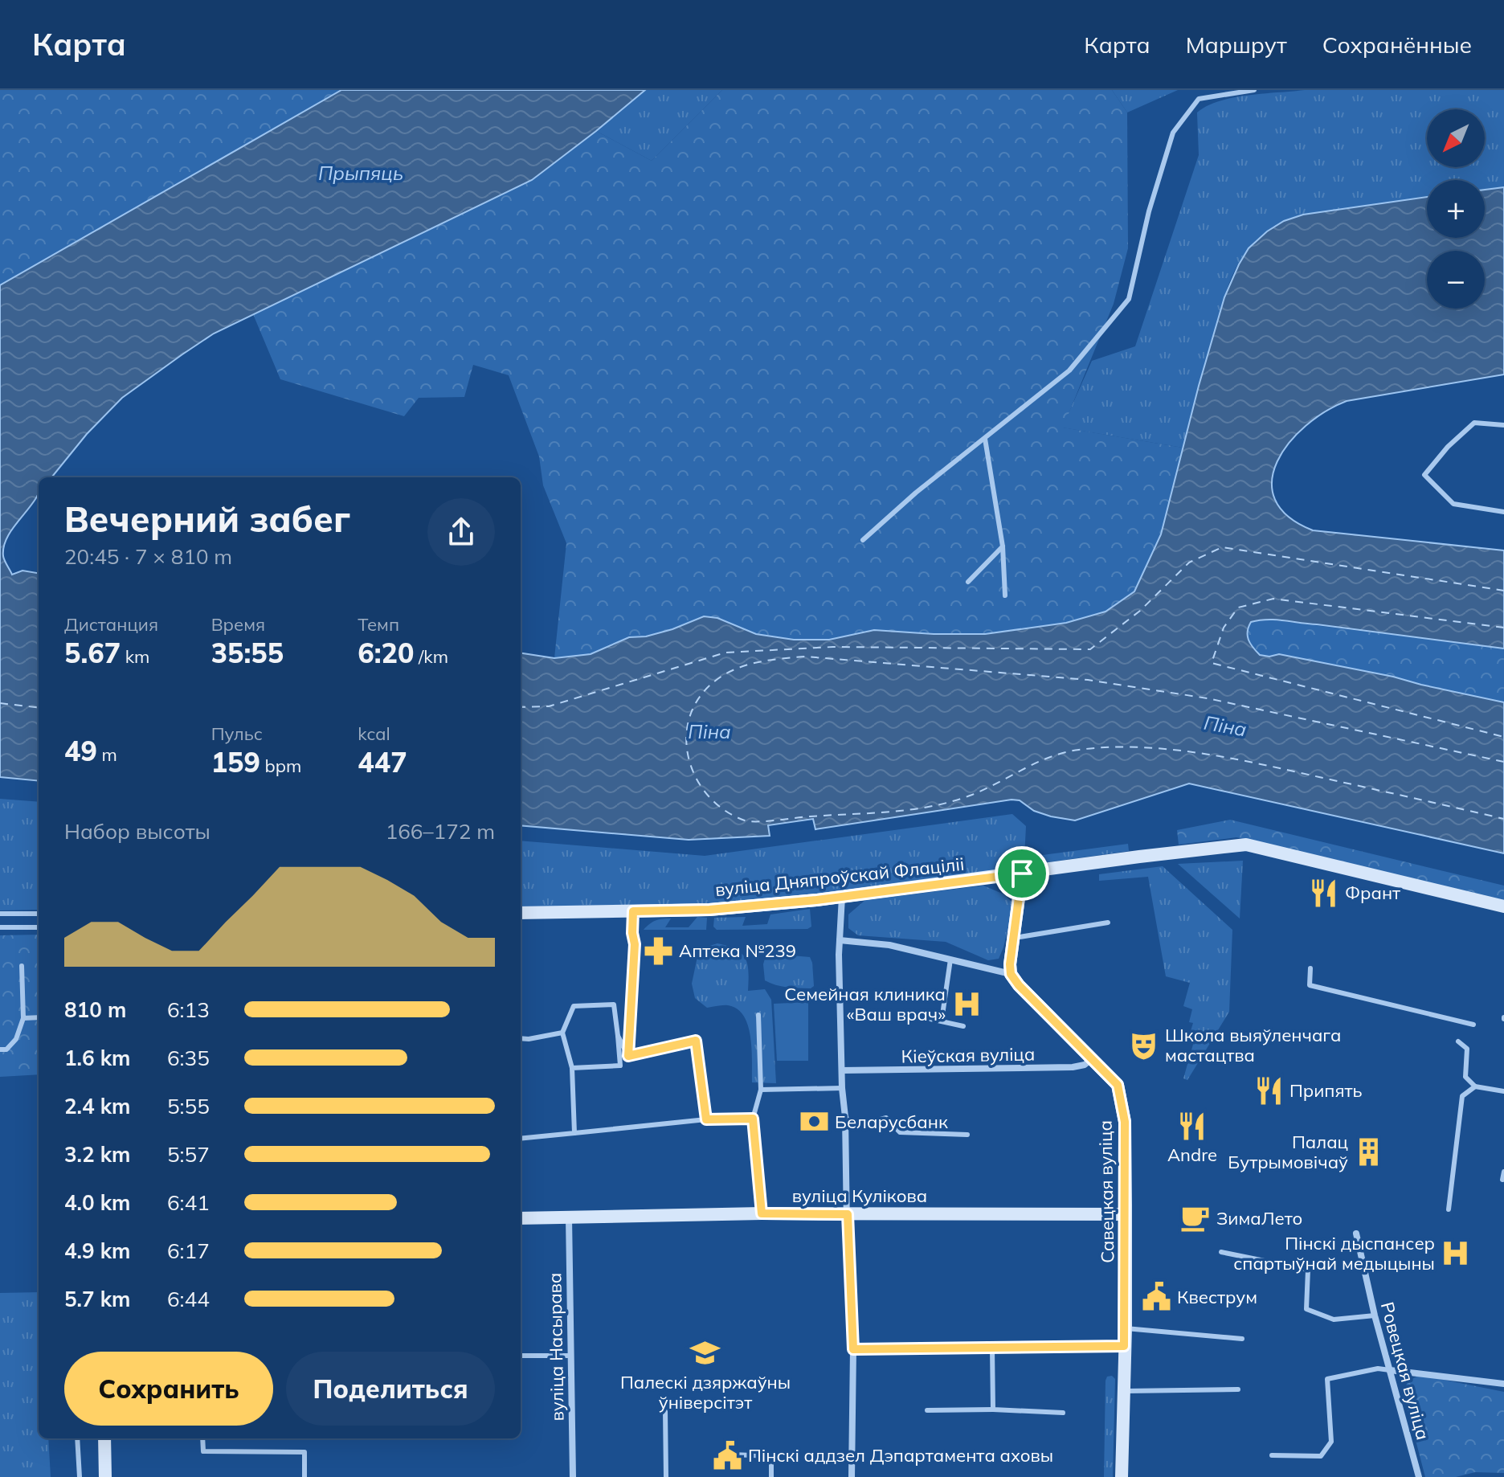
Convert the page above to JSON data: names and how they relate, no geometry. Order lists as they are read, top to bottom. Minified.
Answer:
{"streets":{"street":["вуліца Дняпроўскай Флаціліі","Кіеўская вуліца","Савецкая вуліца","вуліца Кулікова","вуліца Насырава","Ровецкая вуліца"]},"crossings":[["Кіеўская вуліца","Савецкая вуліца"],["Савецкая вуліца","вуліца Кулікова"],["вуліца Кулікова","вуліца Насырава"]],"water":["Прыпяць","Піна"],"places":{"restaurant":["Франт","Припять","Andre"],"pharmacy":["Аптека №239"],"hospital":["Семейная клиника «Ваш врач»","Пінскі дыспансер спартыўнай медыцыны"],"theatre":["Школа выяўленчага мастацтва"],"bank":["Беларусбанк"],"building":["Палац Бутрымовічаў"],"cafe":["ЗимаЛето"],"public building":["Квеструм","Пінскі аддзел Дэпартамента аховы"],"school or university":["Палескі дзяржаўны ўніверсітэт"]},"north":"bottom left","page":{"header":"Карта","nav":["Карта","Маршрут","Сохранённые"],"map_buttons":["+","−"],"heading":["Вечерний забег","20:45 · 7 × 810 m"],"stats":[["Дистанция","5.67 km"],["Время","35:55"],["Темп","6:20 /km"],["49 m"],["Пульс","159 bpm"],["kcal","447"]],"chart":["Набор высоты","166–172 m"],"list":[{"name":"810 m","note":"6:13"},{"name":"1.6 km","note":"6:35"},{"name":"2.4 km","note":"5:55"},{"name":"3.2 km","note":"5:57"},{"name":"4.0 km","note":"6:41"},{"name":"4.9 km","note":"6:17"},{"name":"5.7 km","note":"6:44"}],"buttons":["Сохранить","Поделиться"]}}
